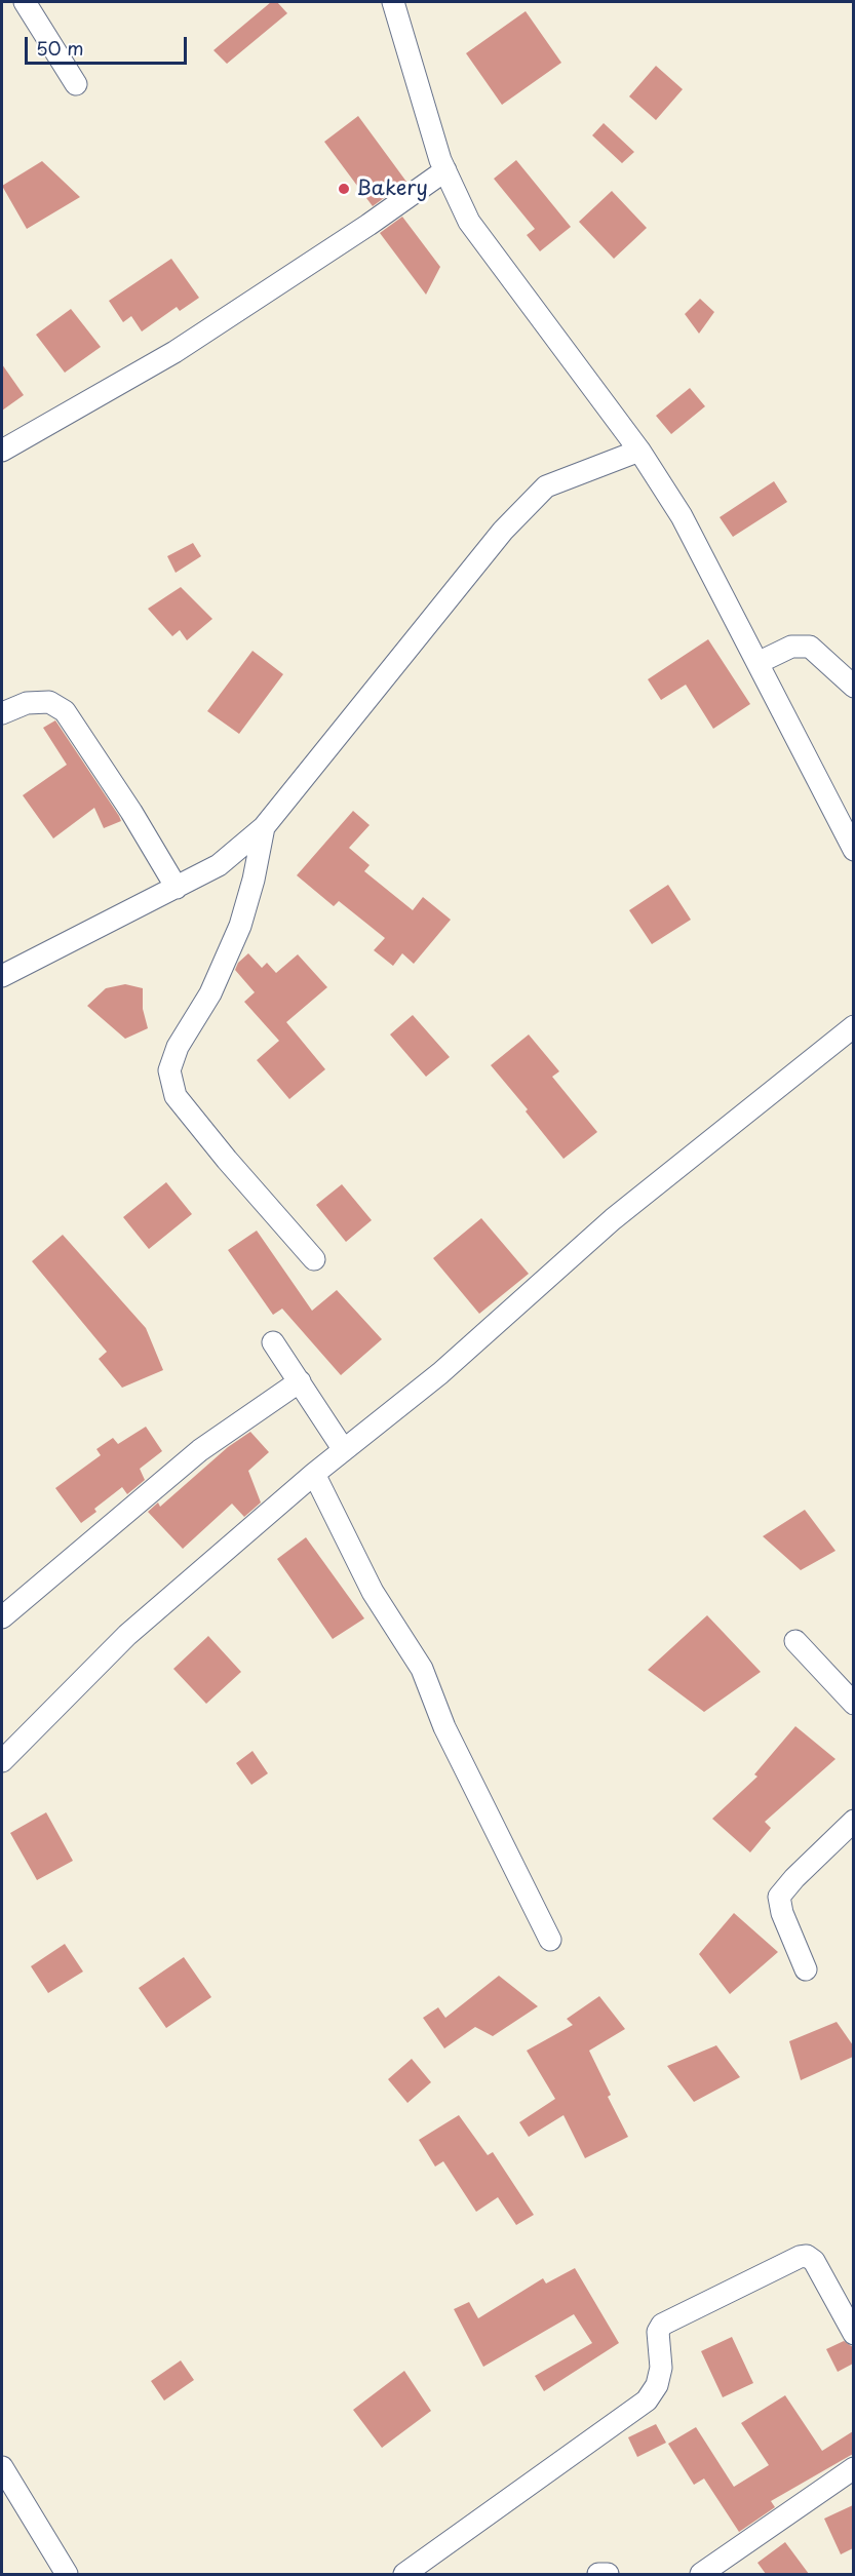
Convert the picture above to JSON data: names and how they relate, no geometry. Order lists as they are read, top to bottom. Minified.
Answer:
{"places":["Bakery"],"scale_bar":"50 m"}
